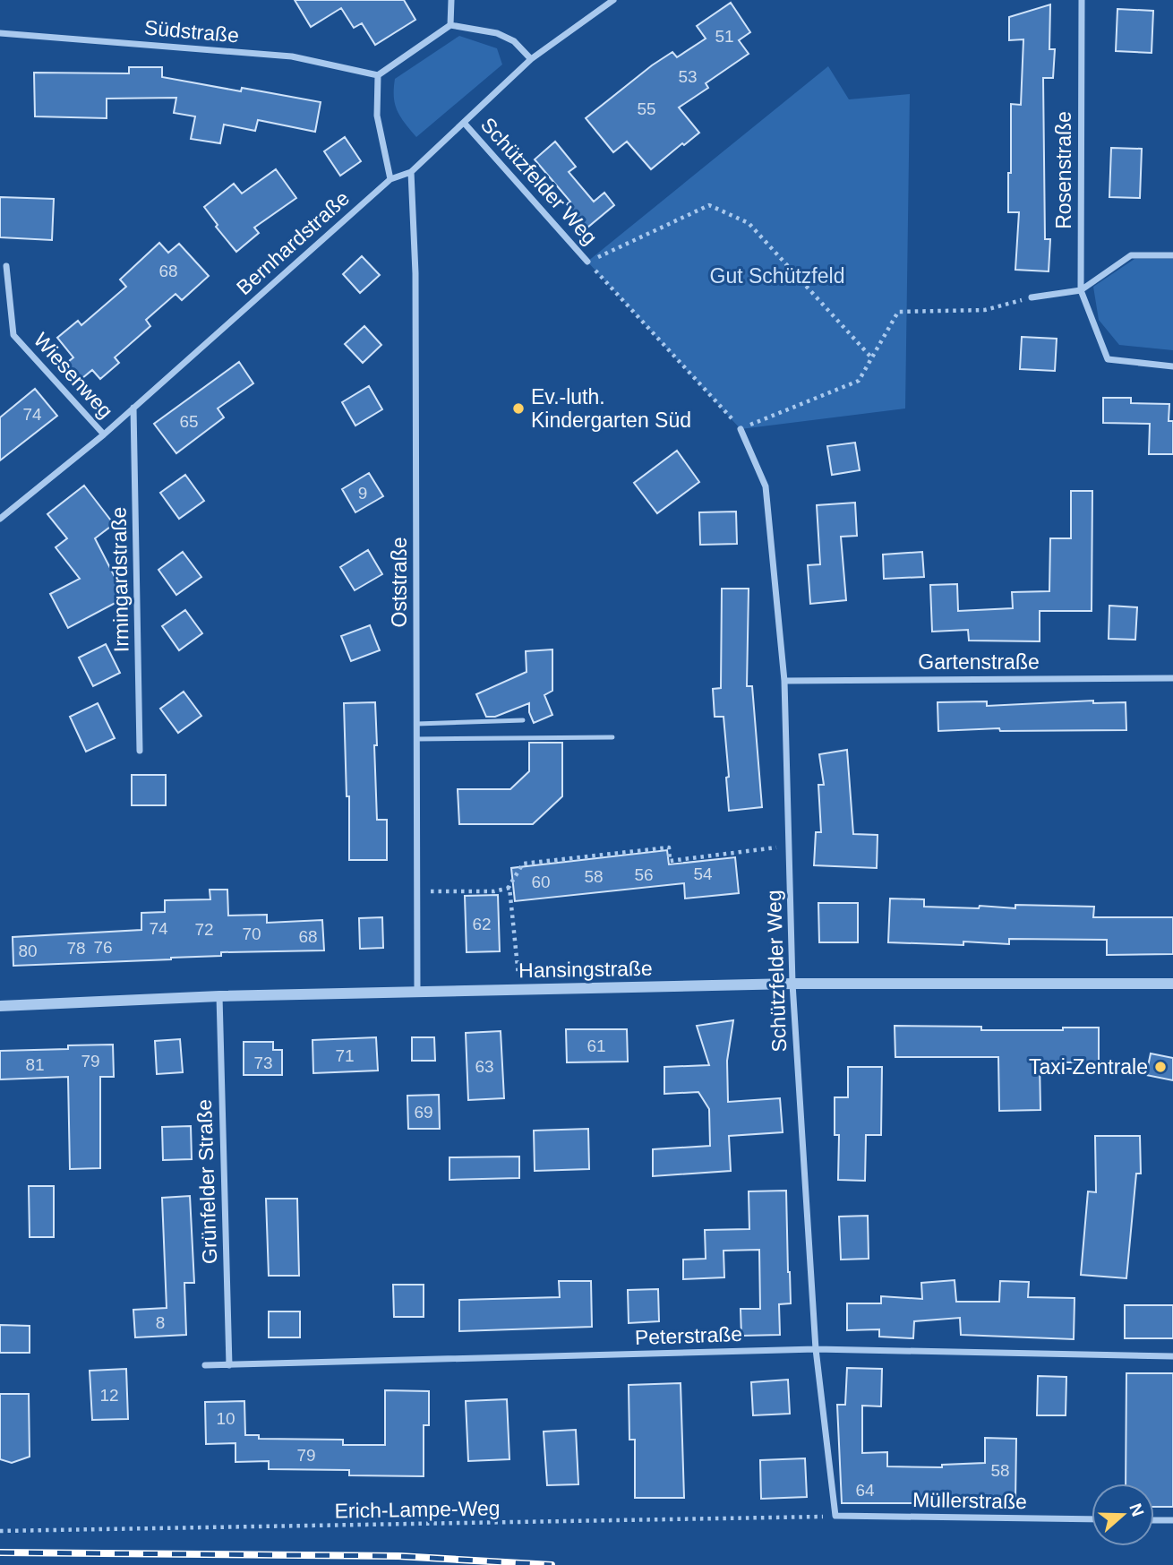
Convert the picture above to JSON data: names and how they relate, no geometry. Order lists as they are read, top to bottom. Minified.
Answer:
{"streets":{"street":["Südstraße","Rosenstraße","Schützfelder Weg","Bernhardstraße","Wiesenweg","Irmingardstraße","Oststraße","Gartenstraße","Hansingstraße","Grünfelder Straße","Peterstraße","Müllerstraße"],"path":["Erich-Lampe-Weg"]},"crossings":[["Schützfelder Weg","Bernhardstraße"],["Schützfelder Weg","Gartenstraße"],["Schützfelder Weg","Hansingstraße"],["Schützfelder Weg","Peterstraße"],["Schützfelder Weg","Müllerstraße"],["Schützfelder Weg","Erich-Lampe-Weg"],["Bernhardstraße","Wiesenweg"],["Bernhardstraße","Irmingardstraße"],["Bernhardstraße","Oststraße"],["Oststraße","Hansingstraße"],["Hansingstraße","Grünfelder Straße"],["Grünfelder Straße","Peterstraße"],["Müllerstraße","Erich-Lampe-Weg"]],"parks":["Gut Schützfeld"],"places":["Ev.-luth. Kindergarten Süd","Taxi-Zentrale"],"house_numbers":["51","53","55","68","74","65","9","54","56","58","60","62","74","72","70","68","76","78","80","61","71","79","73","81","63","69","8","12","10","79","58","64"],"north":"right"}
